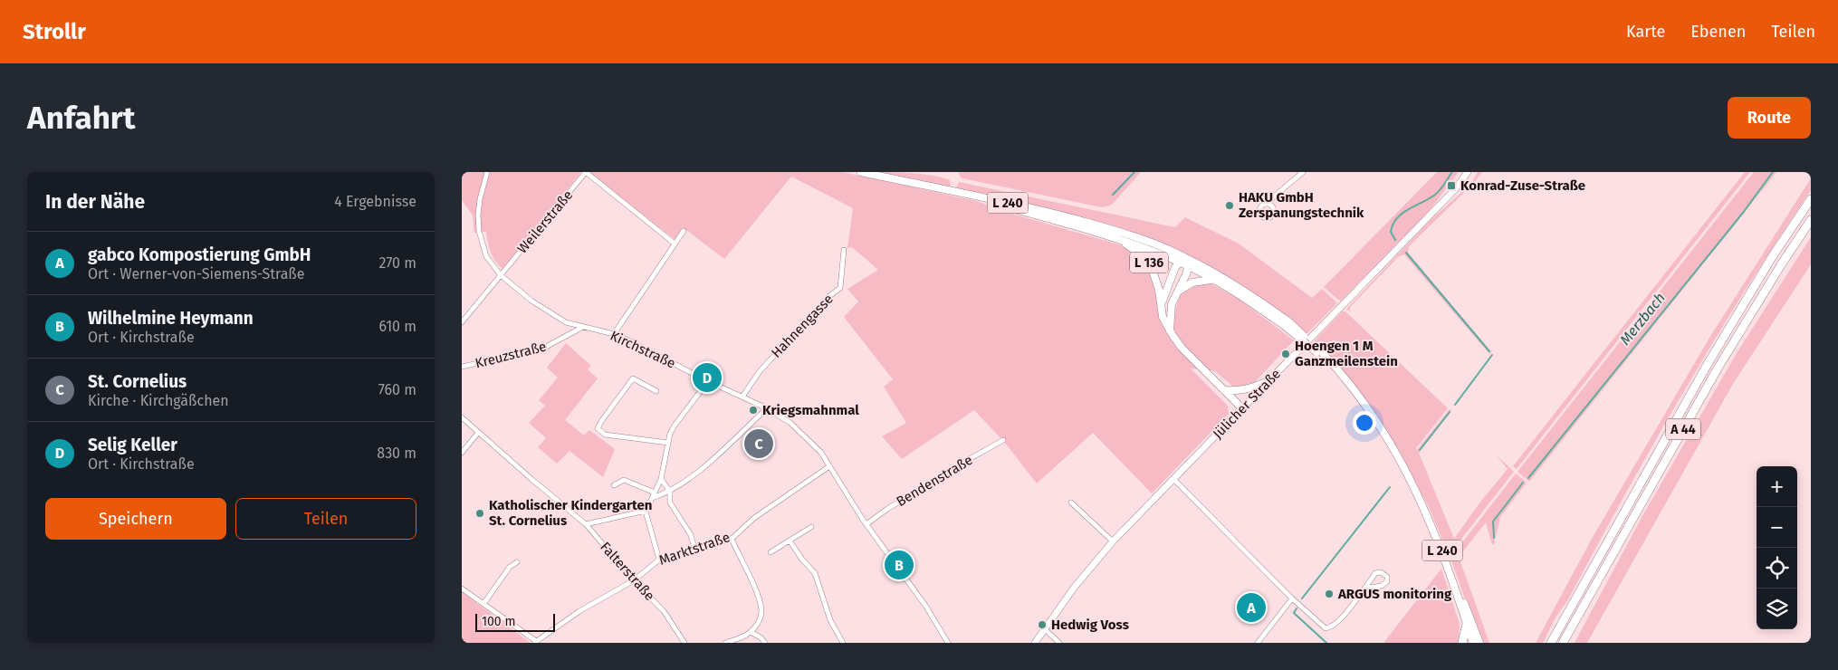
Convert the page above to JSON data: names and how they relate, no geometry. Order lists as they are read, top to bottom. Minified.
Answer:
{"streets":{"highway":["A 44"],"main road":["L 240","L 136","Jülicher Straße"],"street":["Weilerstraße","Hahnengasse","Kirchstraße","Kreuzstraße","Bendenstraße","Marktstraße","Falterstraße"]},"crossings":[["L 240","L 136"],["Weilerstraße","Kirchstraße"],["L 136","Jülicher Straße"],["Hahnengasse","Kirchstraße"],["Kirchstraße","Kreuzstraße"],["Kirchstraße","Bendenstraße"],["Kirchstraße","Marktstraße"],["Marktstraße","Falterstraße"]],"water":["Merzbach"],"places":{"transit":["Konrad-Zuse-Straße"],"other":["HAKU GmbH Zerspanungstechnik","Hoengen 1 M Ganzmeilenstein","Kriegsmahnmal","Katholischer Kindergarten St. Cornelius","ARGUS monitoring","Hedwig Voss"]},"scale_bar":"100 m","page":{"header":"Strollr","nav":["Karte","Ebenen","Teilen"],"buttons":["Route",["Speichern","Teilen"]],"title":"Anfahrt","heading":["In der Nähe","4 Ergebnisse"],"list":[{"mark":"A","name":"gabco Kompostierung GmbH","note":"Ort · Werner-von-Siemens-Straße","value":"270 m"},{"mark":"B","name":"Wilhelmine Heymann","note":"Ort · Kirchstraße","value":"610 m"},{"mark":"C","name":"St. Cornelius","note":"Kirche · Kirchgäßchen","value":"760 m"},{"mark":"D","name":"Selig Keller","note":"Ort · Kirchstraße","value":"830 m"}],"pins":["D","C","B","A"],"map_buttons":["+","−"],"scale":"100 m"}}
